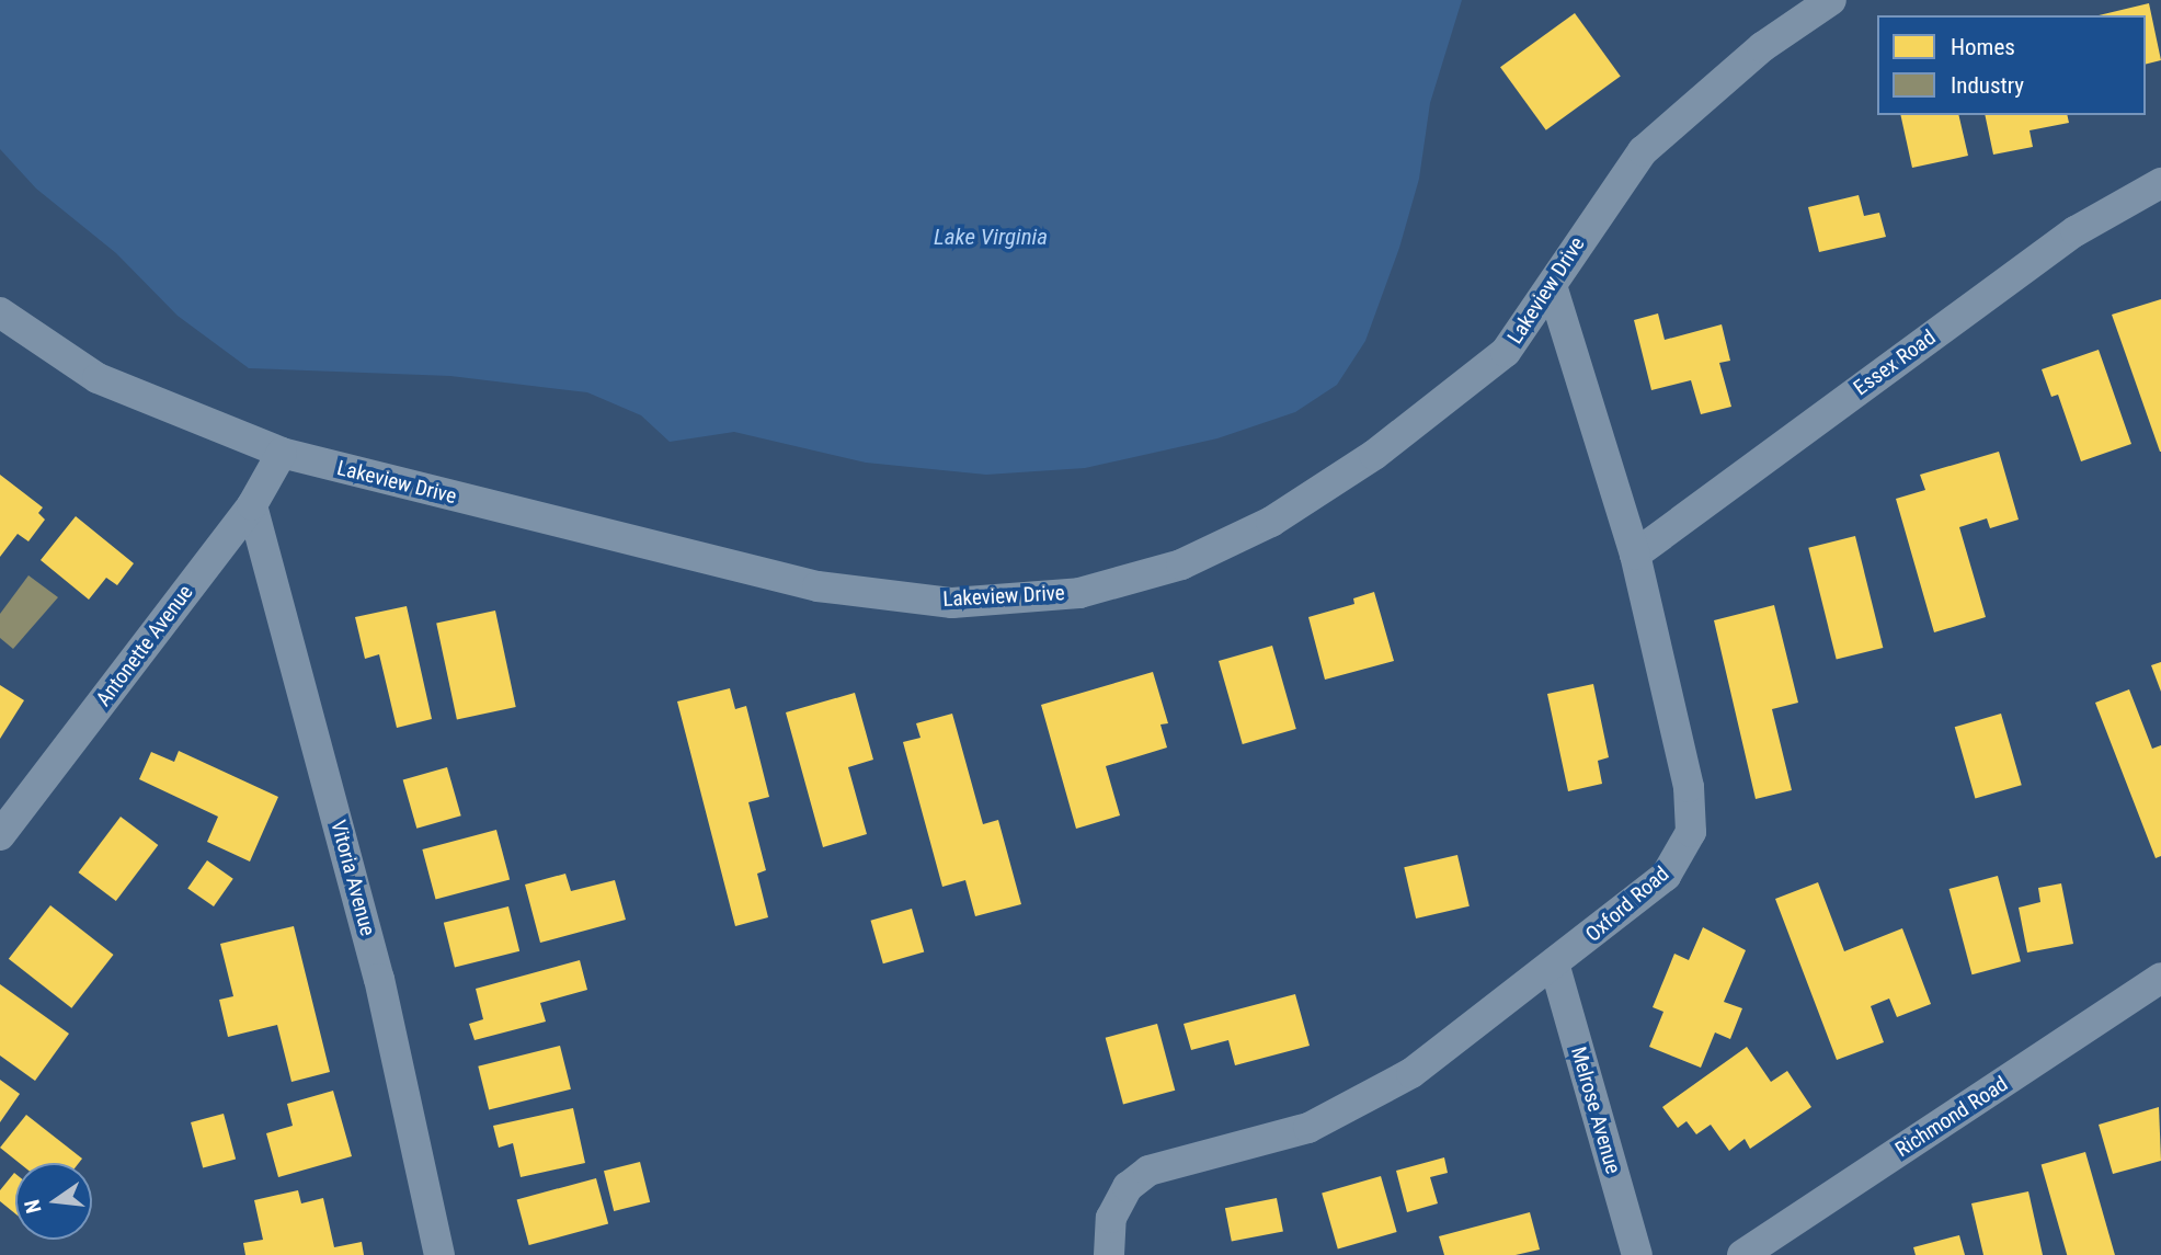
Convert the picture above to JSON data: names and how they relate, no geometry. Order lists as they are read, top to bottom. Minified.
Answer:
{"streets":{"street":["Lakeview Drive","Essex Road","Antonette Avenue","Vitoria Avenue","Oxford Road","Melrose Avenue","Richmond Road"]},"crossings":[["Lakeview Drive","Antonette Avenue"],["Lakeview Drive","Oxford Road"],["Essex Road","Oxford Road"],["Antonette Avenue","Vitoria Avenue"],["Oxford Road","Melrose Avenue"]],"water":["Lake Virginia"],"legend":["Homes","Industry"],"north":"left"}
